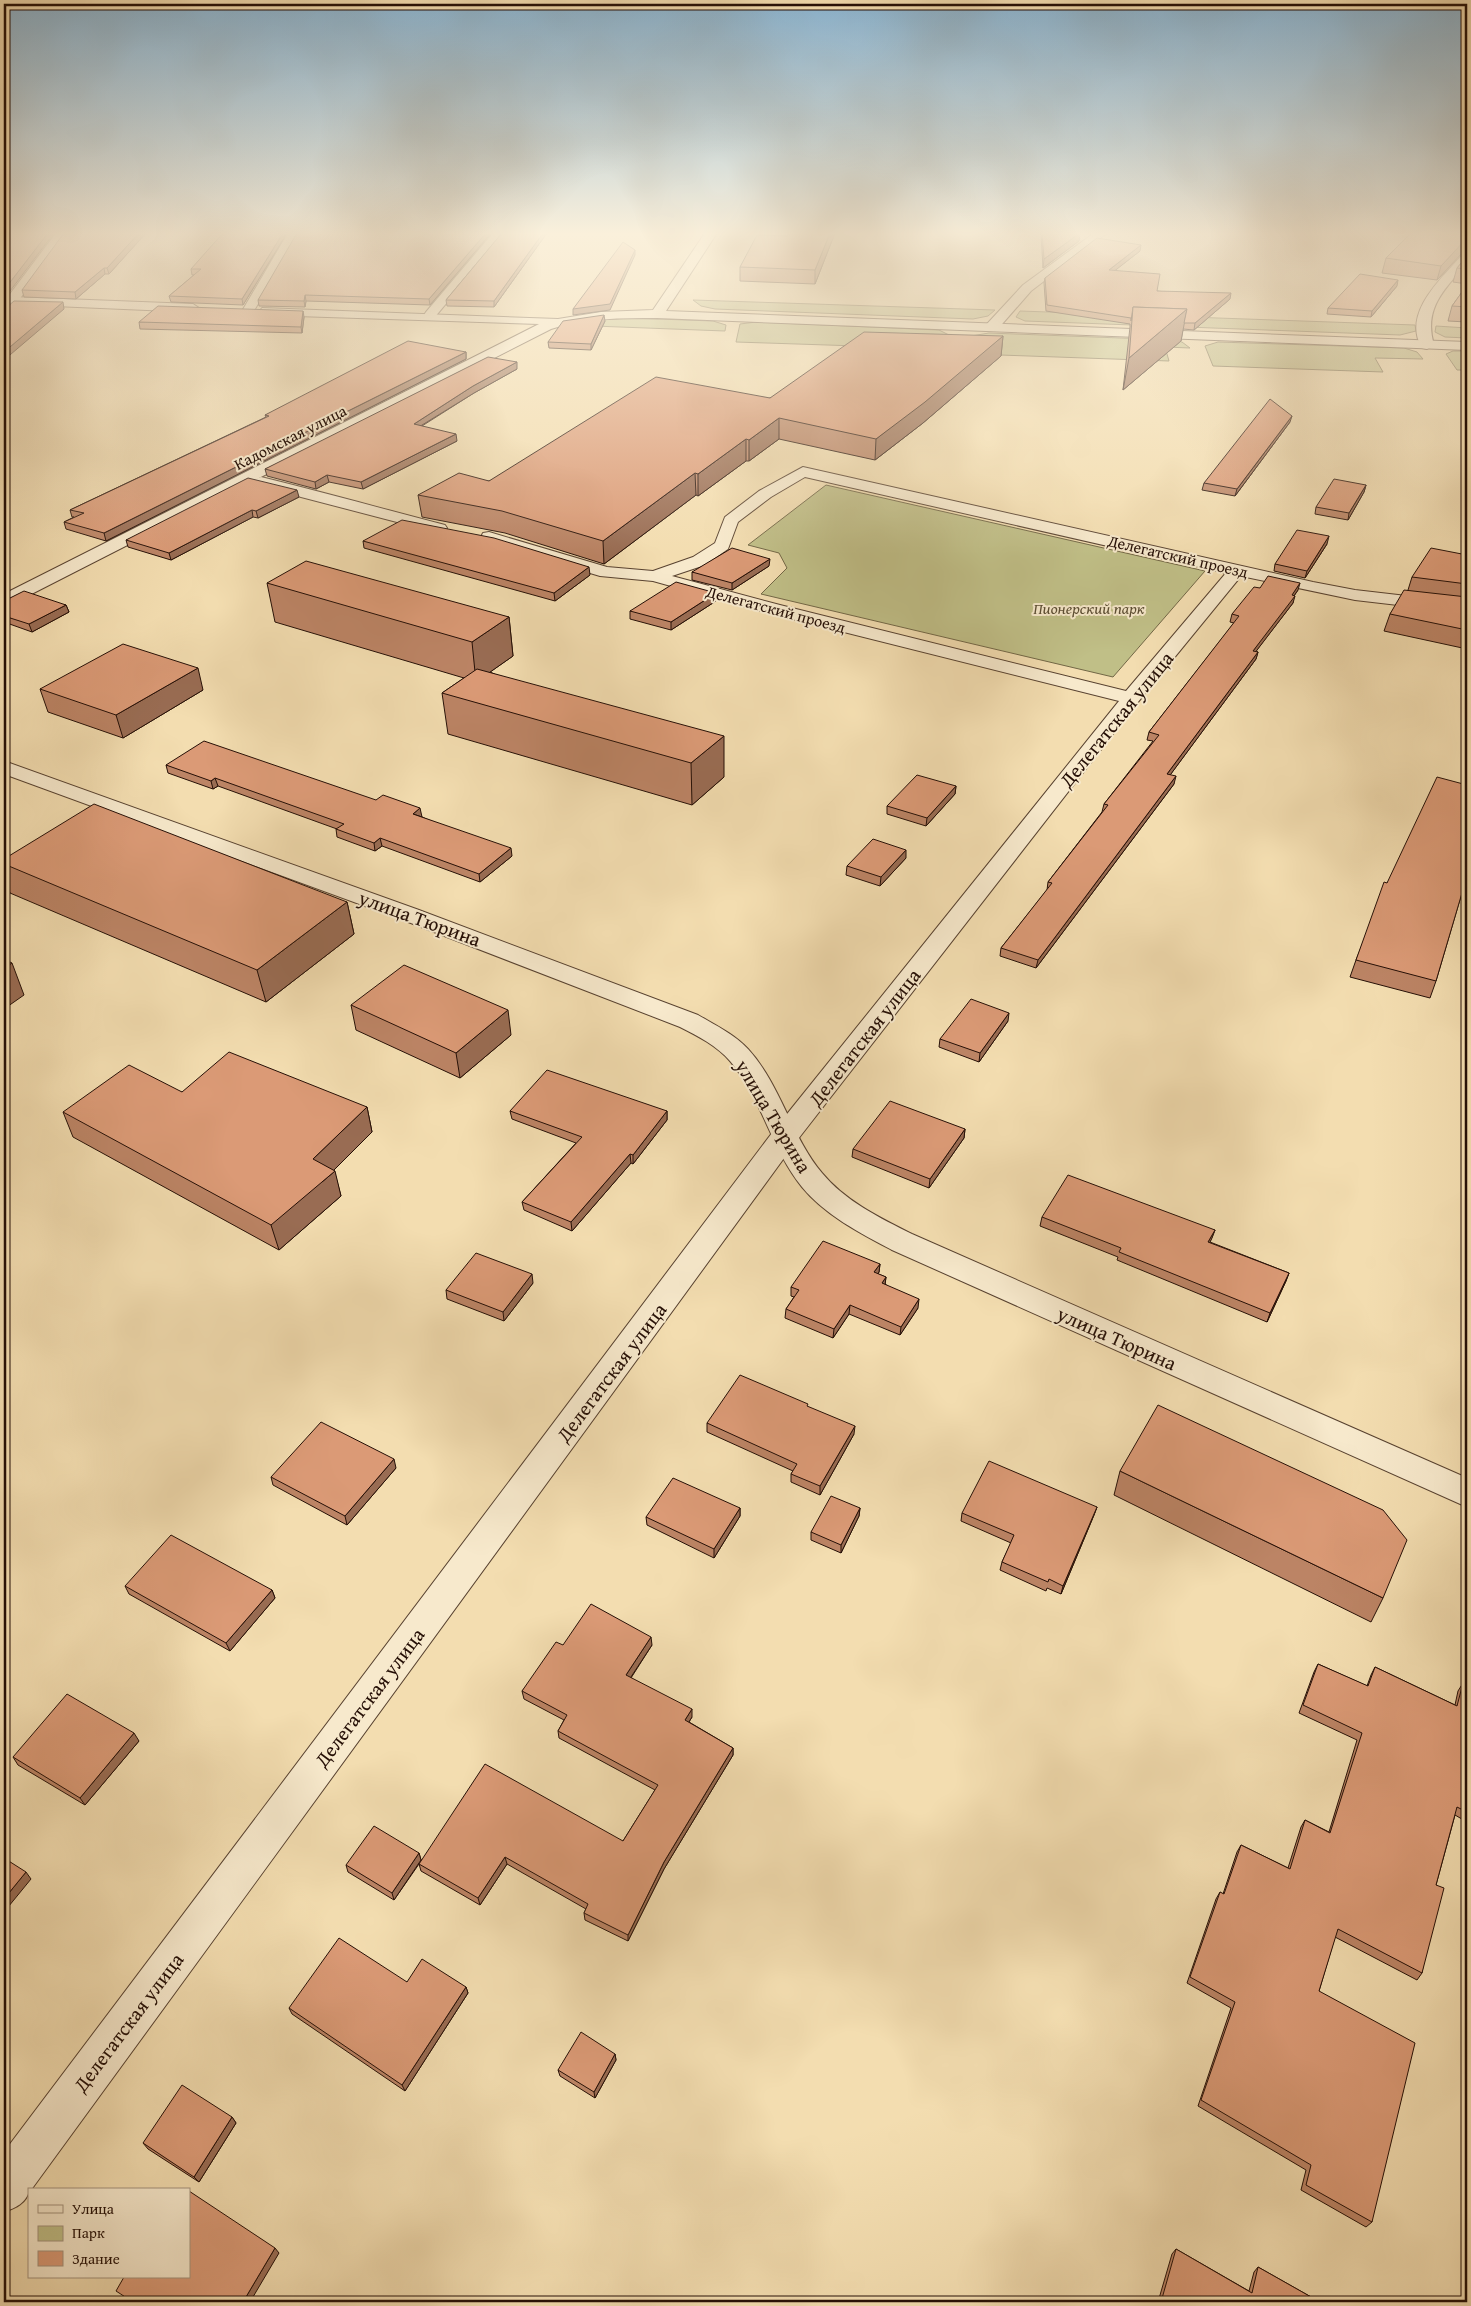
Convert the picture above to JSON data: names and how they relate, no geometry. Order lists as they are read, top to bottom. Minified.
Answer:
{"streets":{"street":["Кадомская улица","Делегатский проезд","Делегатская улица","улица Тюрина"]},"crossings":[["Кадомская улица","Делегатский проезд"],["Делегатский проезд","Делегатская улица"],["Делегатская улица","улица Тюрина"]],"parks":["Пионерский парк"],"legend":["Улица","Парк","Здание"]}
